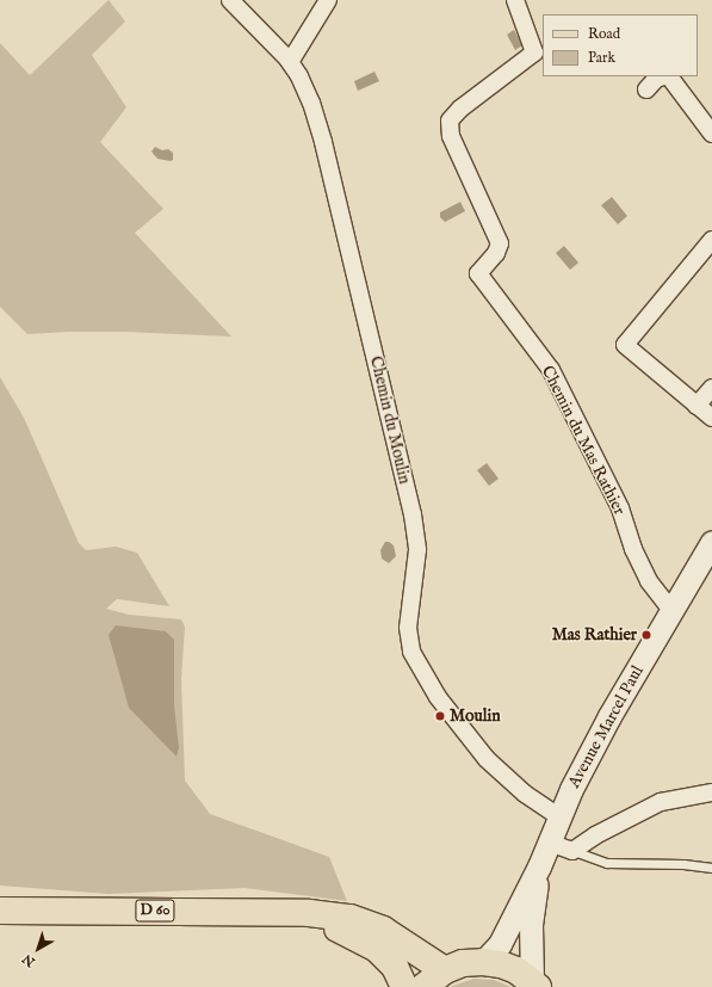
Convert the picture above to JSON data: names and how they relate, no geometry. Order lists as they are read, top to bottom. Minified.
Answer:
{"streets":{"main road":["Avenue Marcel Paul","D 60"],"street":["Chemin du Moulin","Chemin du Mas Rathier"]},"crossings":[["Chemin du Moulin","Avenue Marcel Paul"],["Chemin du Mas Rathier","Avenue Marcel Paul"]],"places":["Mas Rathier","Moulin"],"legend":["Road","Park"],"north":"bottom left"}
